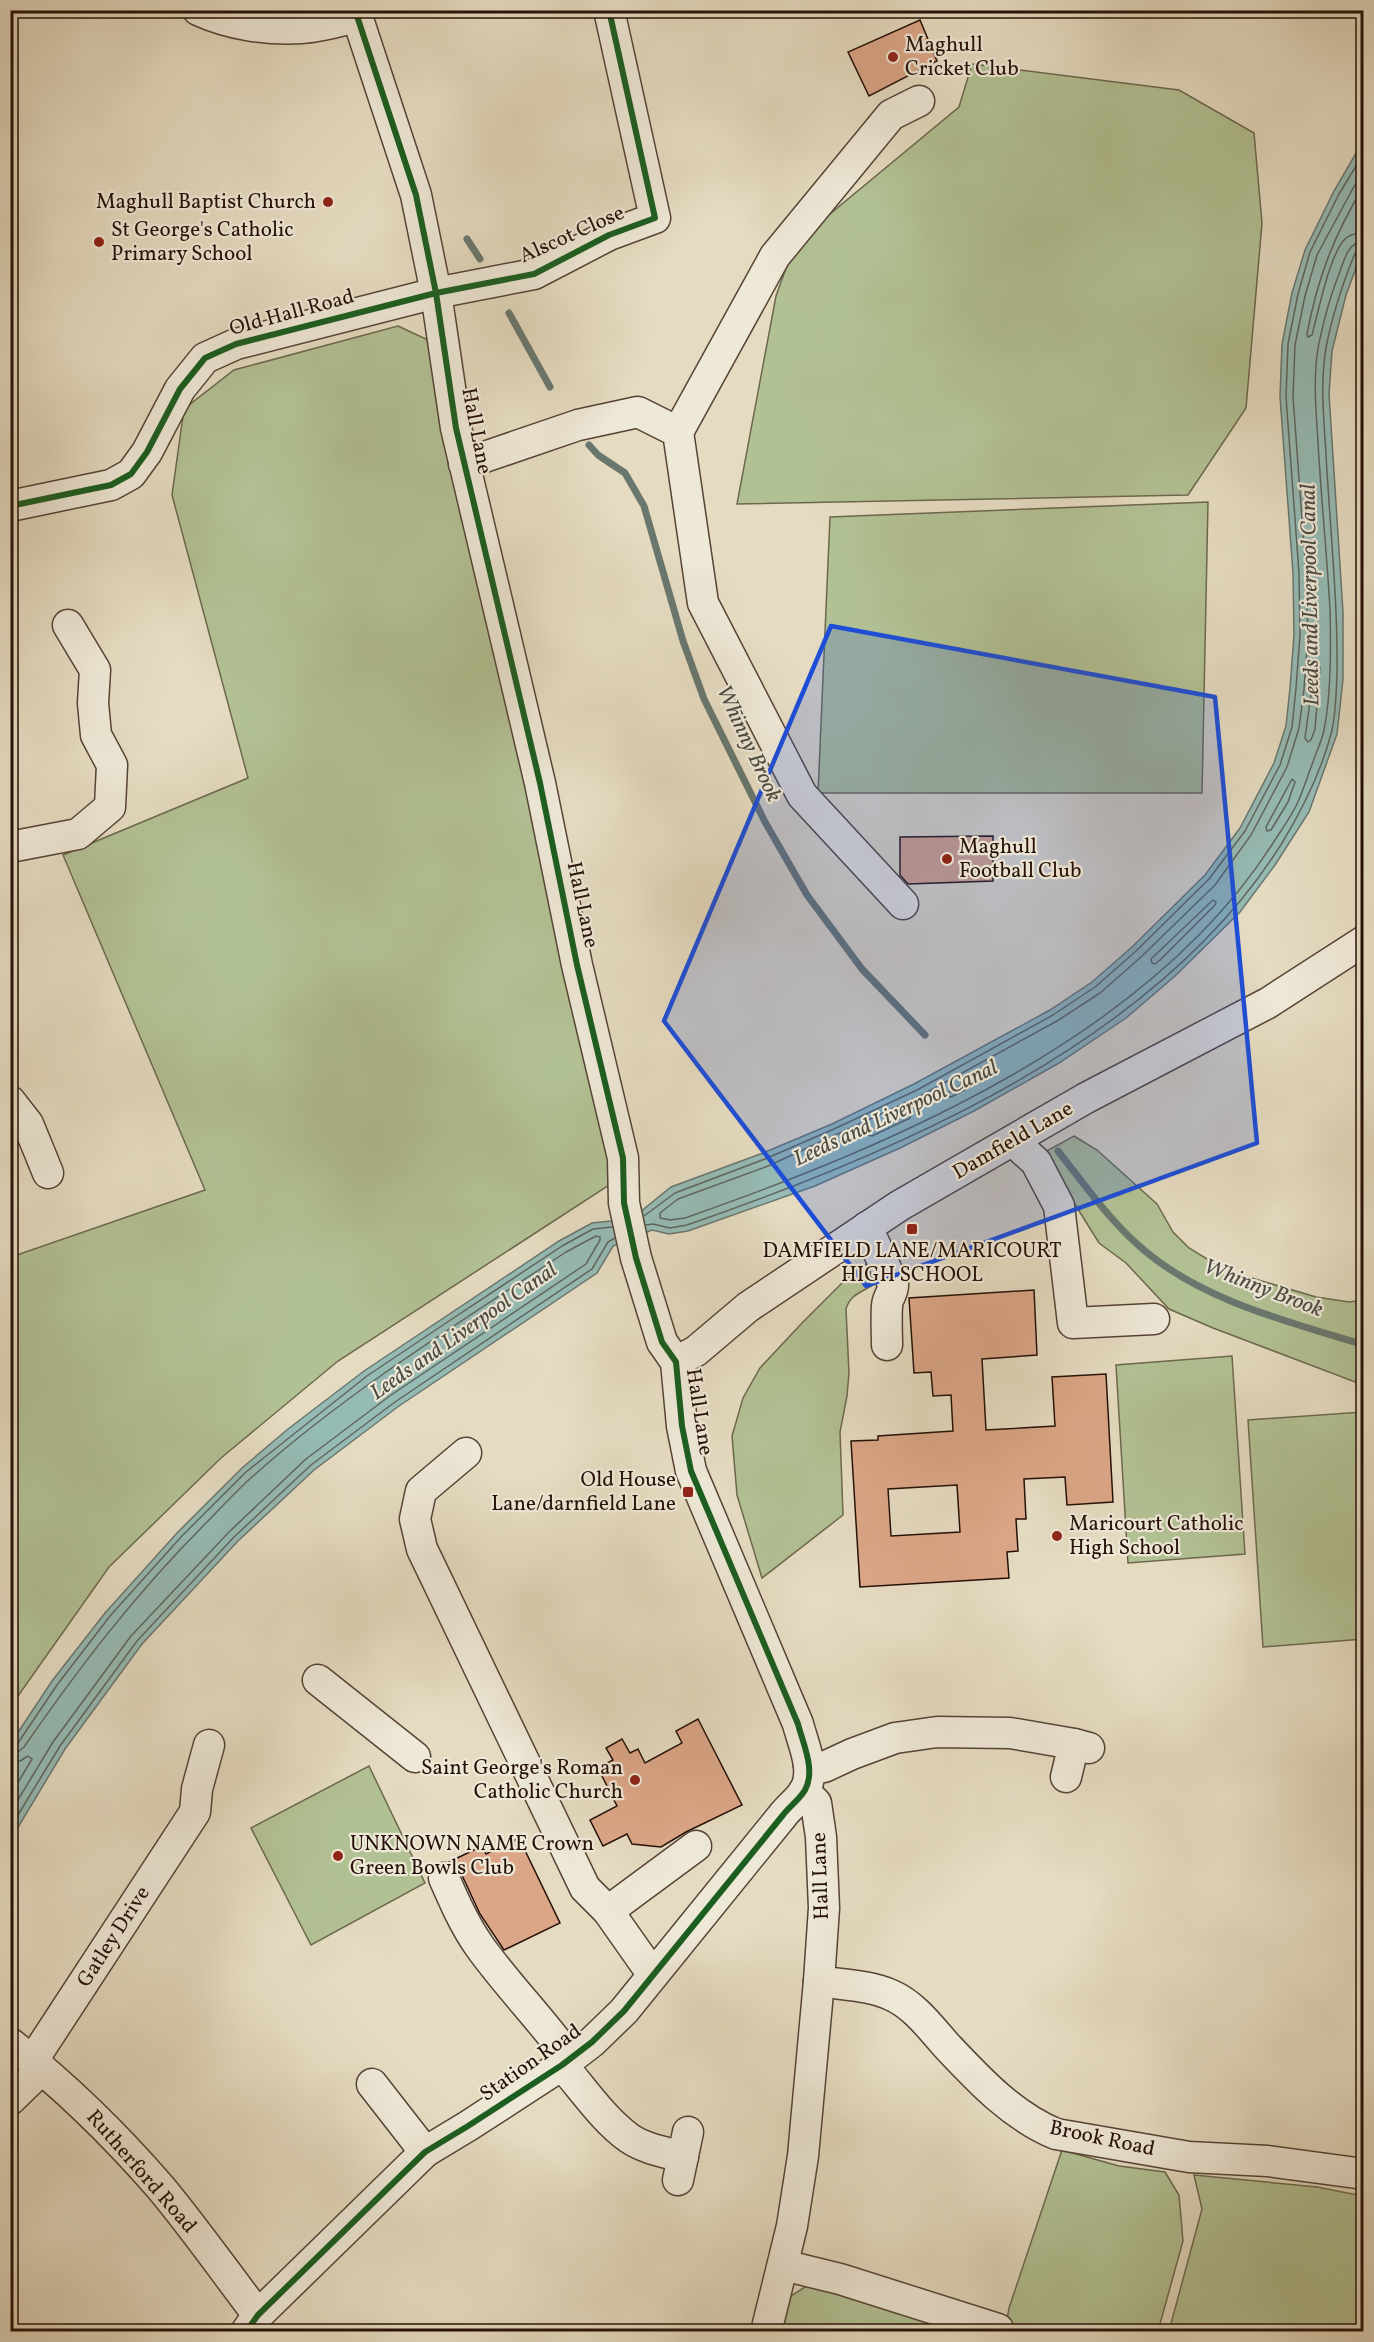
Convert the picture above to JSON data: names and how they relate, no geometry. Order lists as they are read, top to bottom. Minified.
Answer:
{"streets":{"street":["Alscot Close","Old Hall Road","Hall Lane","Damfield Lane","Gatley Drive","Station Road","Brook Road","Rutherford Road"]},"crossings":[["Alscot Close","Old Hall Road"],["Alscot Close","Hall Lane"],["Old Hall Road","Hall Lane"],["Hall Lane","Damfield Lane"],["Hall Lane","Station Road"],["Hall Lane","Brook Road"],["Gatley Drive","Rutherford Road"],["Station Road","Rutherford Road"]],"water":["Leeds and Liverpool Canal","Whinny Brook"],"places":{"other":["Maghull Cricket Club","Maghull Baptist Church","St George's Catholic Primary School","Maghull Football Club","Maricourt Catholic High School","Saint George's Roman Catholic Church","UNKNOWN NAME Crown Green Bowls Club"],"transit":["DAMFIELD LANE/MARICOURT HIGH SCHOOL","Old House Lane/darnfield Lane"]}}
